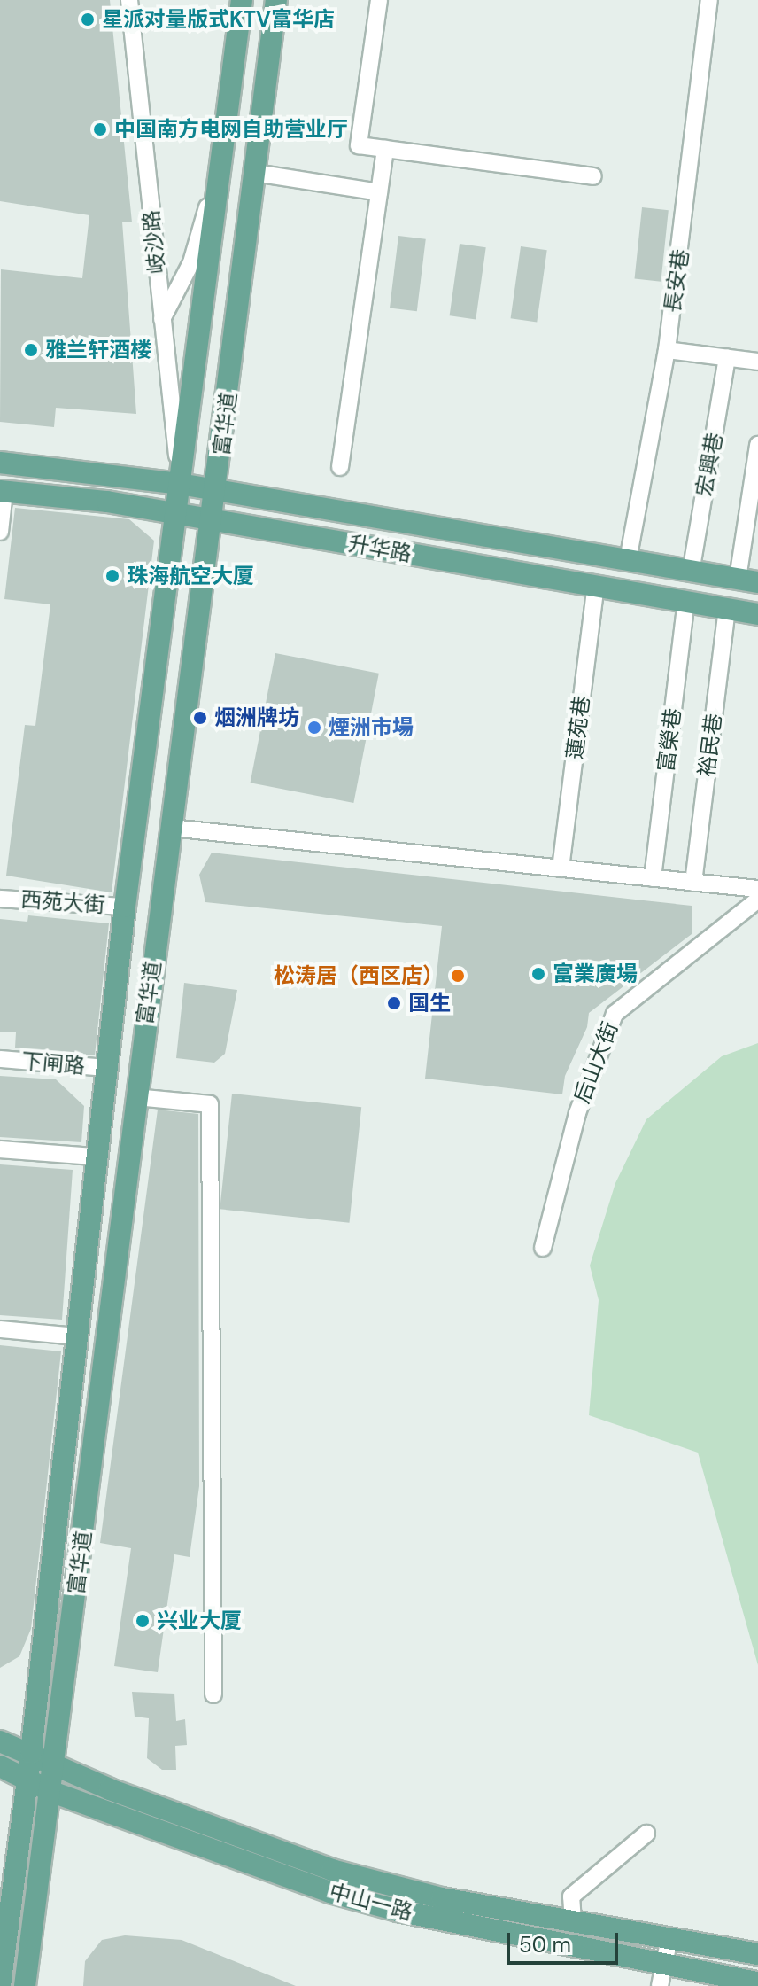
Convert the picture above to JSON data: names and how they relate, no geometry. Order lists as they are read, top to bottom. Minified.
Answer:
{"streets":{"main road":["富华道","升华路","中山一路"],"street":["岐沙路","長安巷","宏興巷","蓮苑巷","富榮巷","裕民巷","西苑大街","后山大街","下闸路"]},"crossings":[["岐沙路","富华道"],["岐沙路","升华路"],["長安巷","升华路"],["富华道","升华路"],["富华道","西苑大街"],["富华道","下闸路"],["富华道","中山一路"],["宏興巷","升华路"],["升华路","蓮苑巷"],["升华路","富榮巷"],["升华路","裕民巷"]],"places":["星派对量版式KTV富华店","中国南方电网自助营业厅","雅兰轩酒楼","珠海航空大厦","烟洲牌坊","煙洲市場","富業廣場","松涛居（西区店）","国生","兴业大厦"],"scale_bar":"50 m"}
